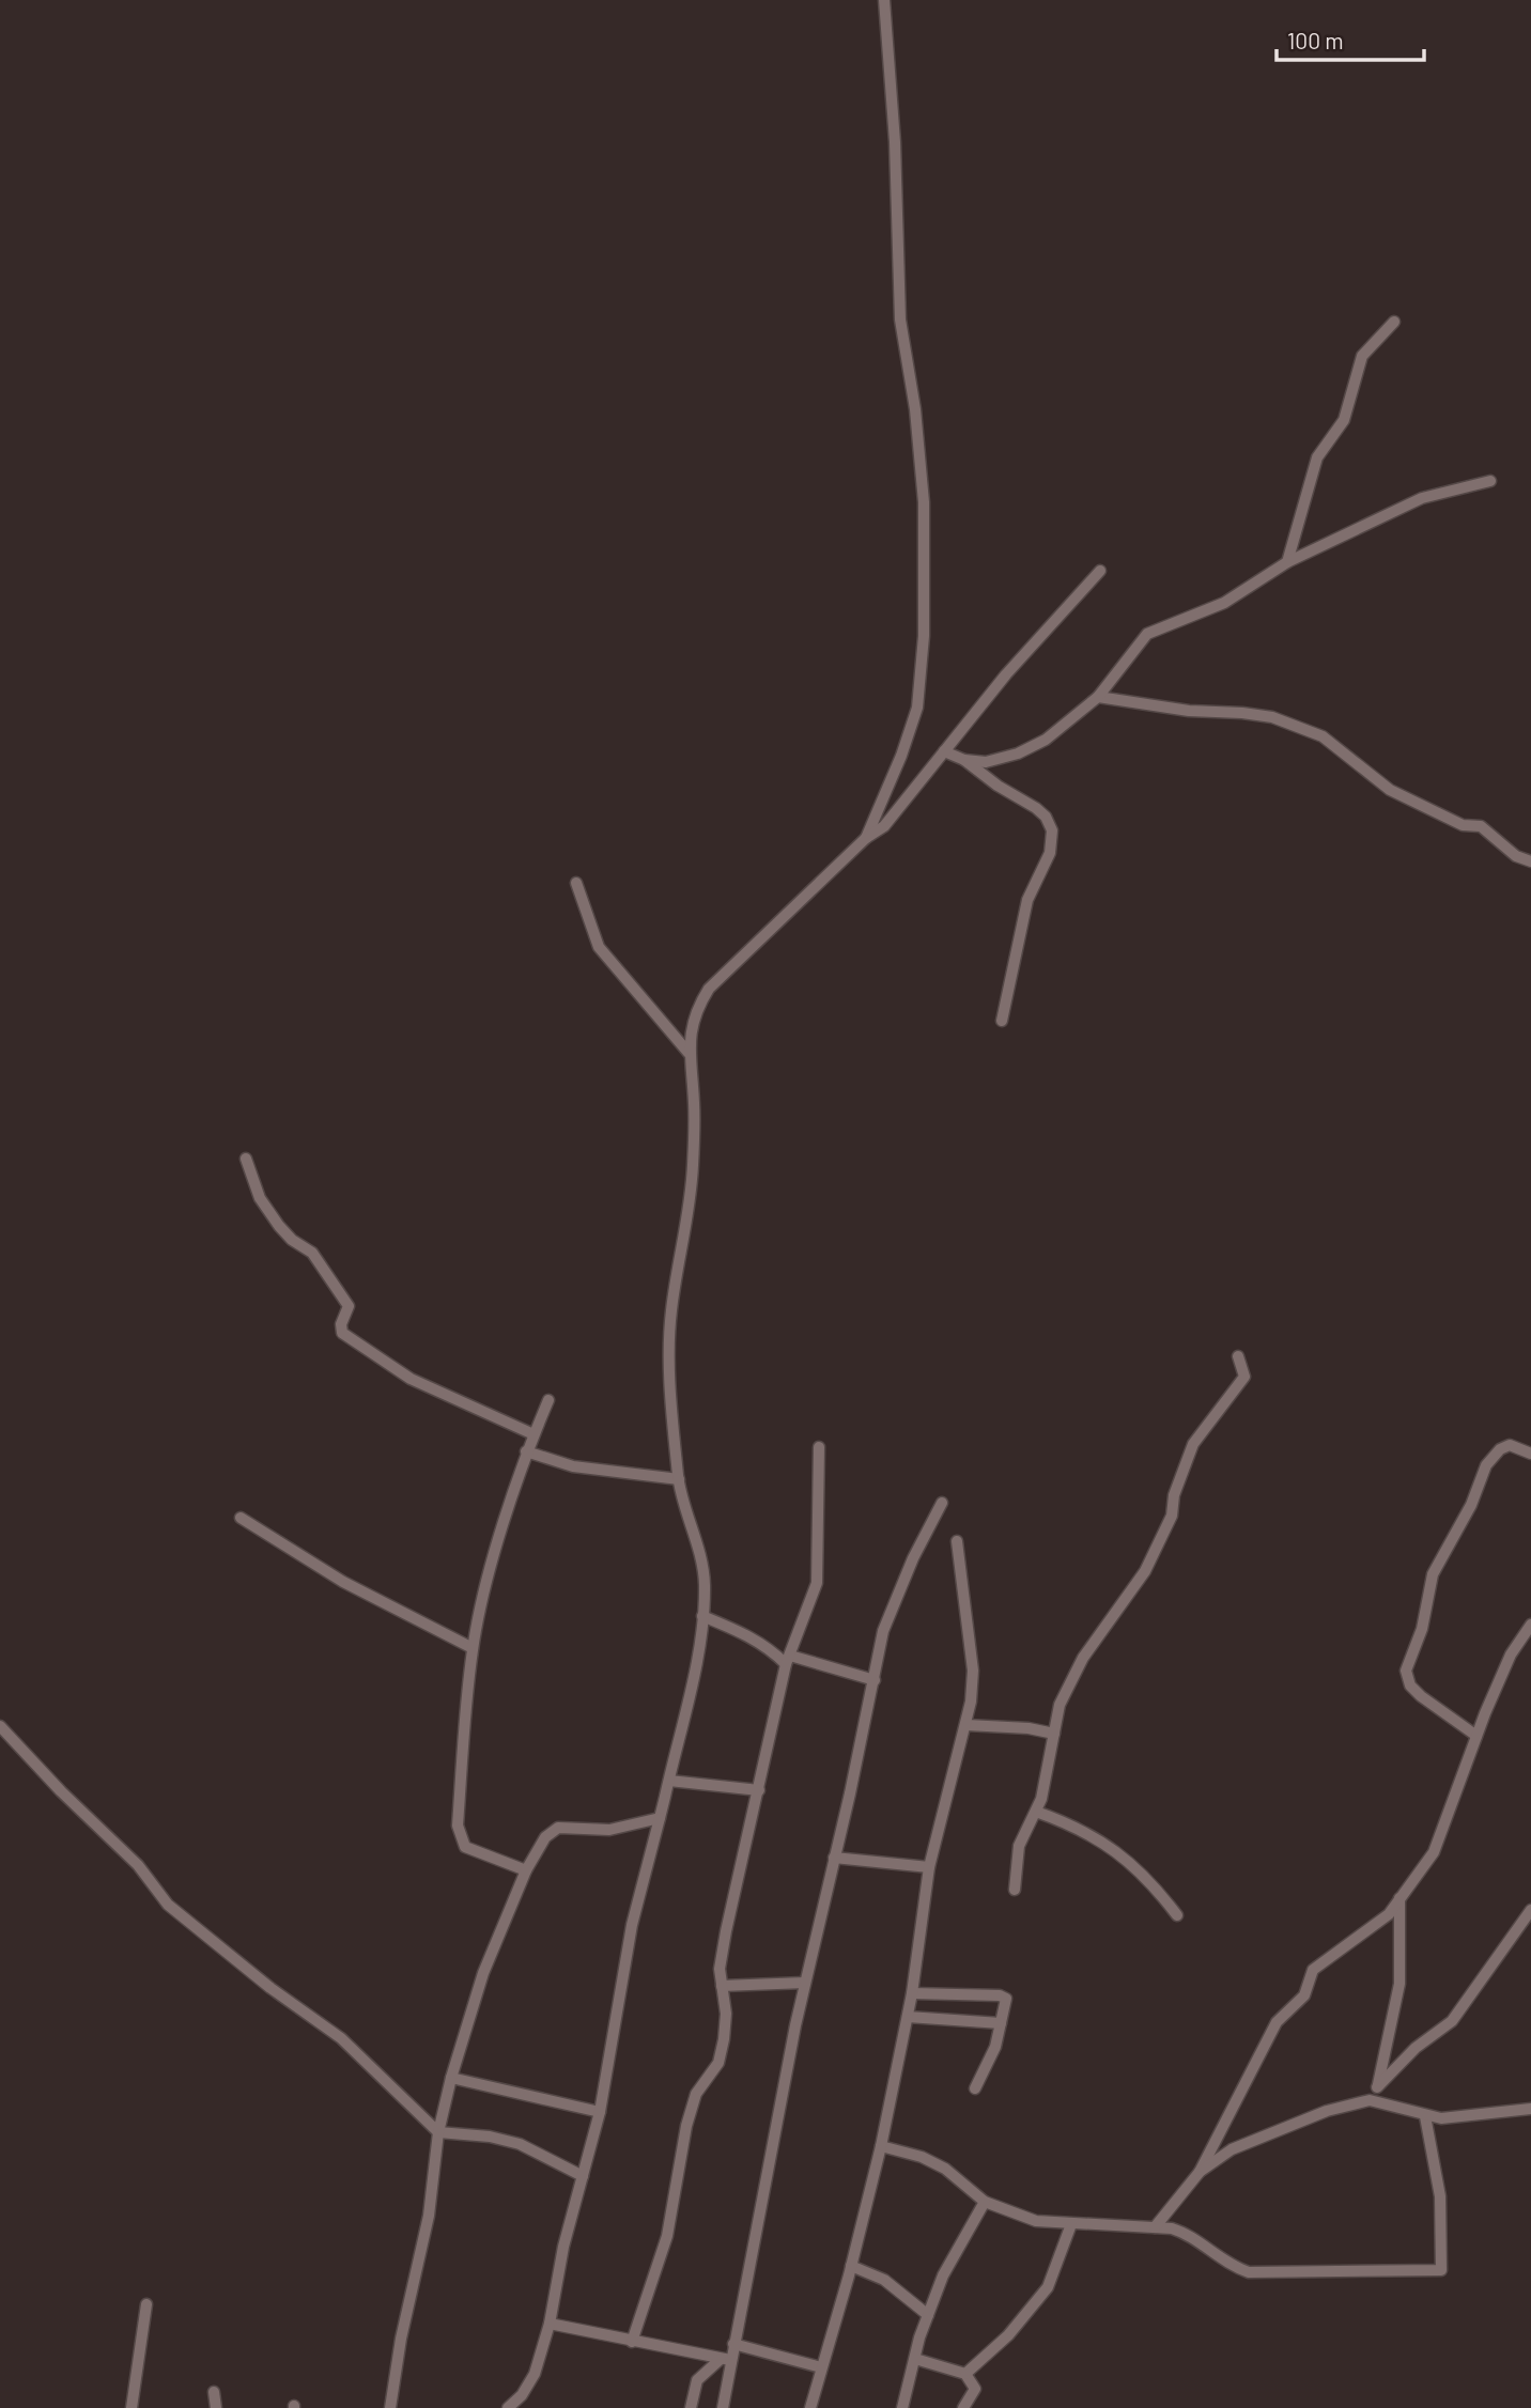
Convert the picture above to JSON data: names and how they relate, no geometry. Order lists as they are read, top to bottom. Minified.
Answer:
{"scale_bar":"100 m"}
